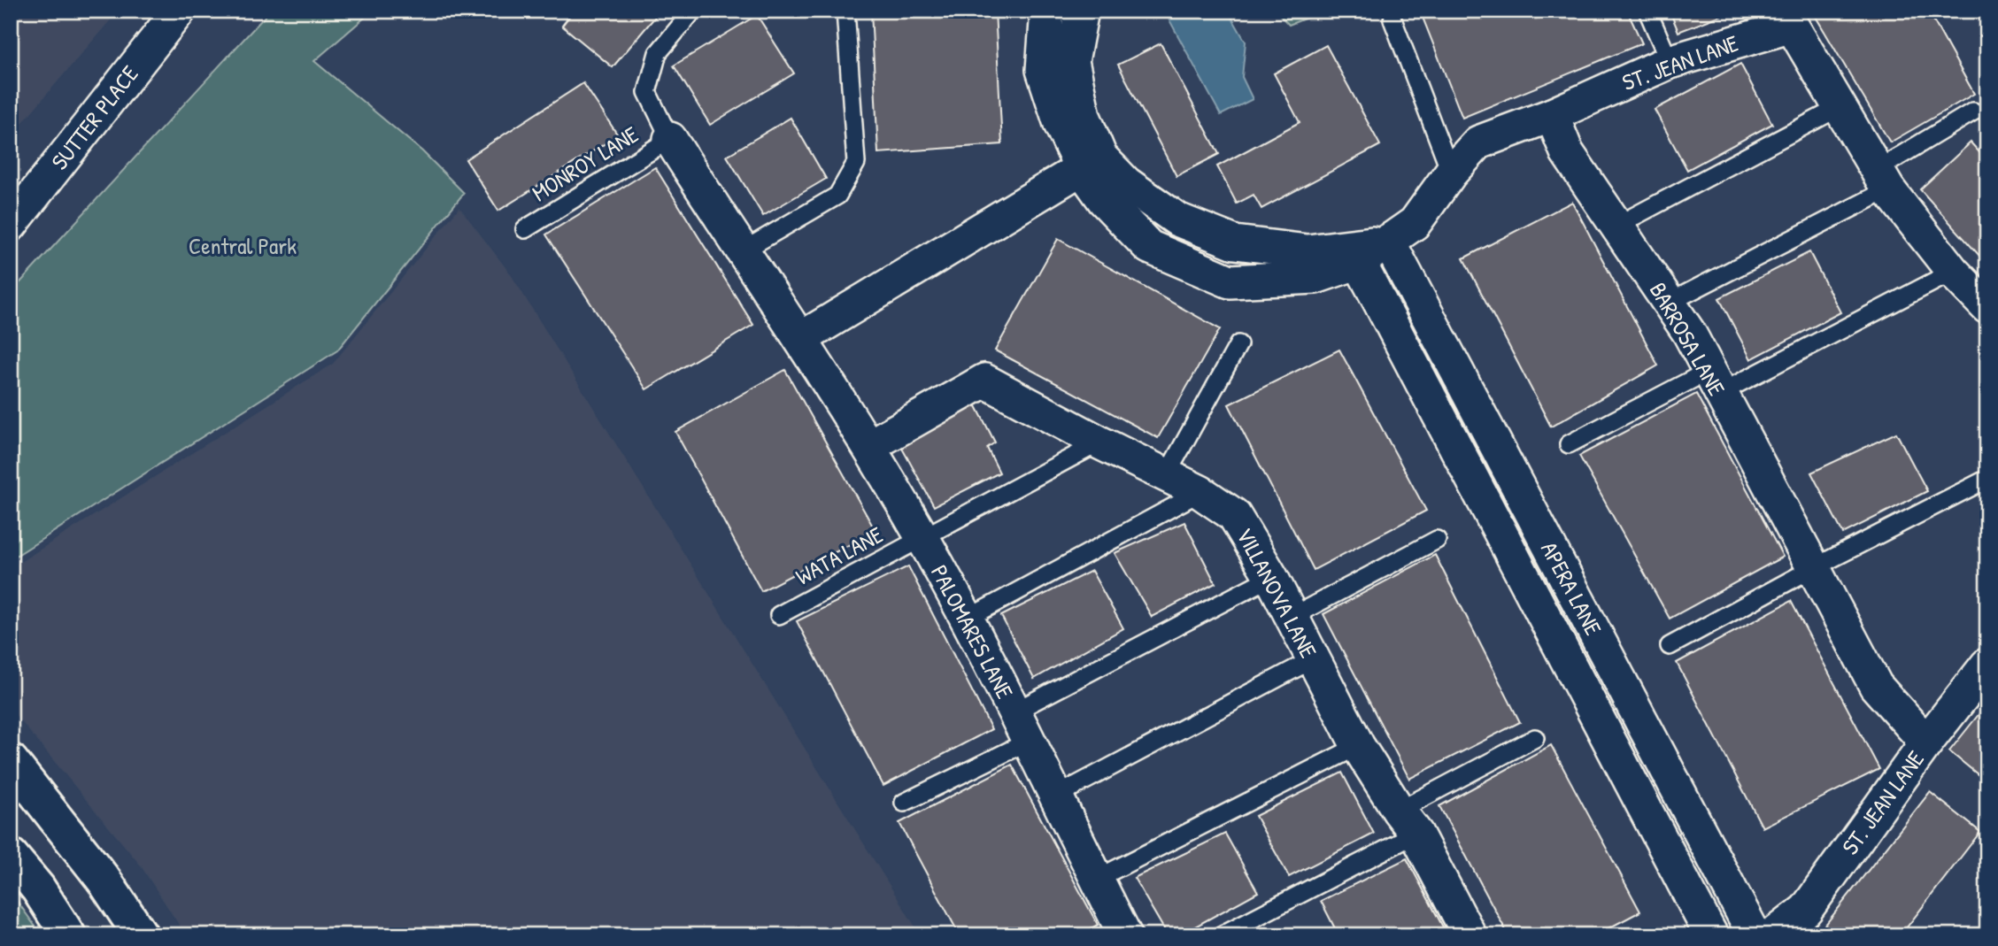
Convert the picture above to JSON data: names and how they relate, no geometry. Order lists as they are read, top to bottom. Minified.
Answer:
{"streets":{"street":["ST. JEAN LANE","SUTTER PLACE","BARROSA LANE","APERA LANE","VILLANOVA LANE","PALOMARES LANE"],"lane":["MONROY LANE","WATA LANE"]},"crossings":[["ST. JEAN LANE","BARROSA LANE"],["ST. JEAN LANE","APERA LANE"],["MONROY LANE","PALOMARES LANE"],["WATA LANE","VILLANOVA LANE"],["WATA LANE","PALOMARES LANE"],["VILLANOVA LANE","PALOMARES LANE"]],"parks":["Central Park"]}
